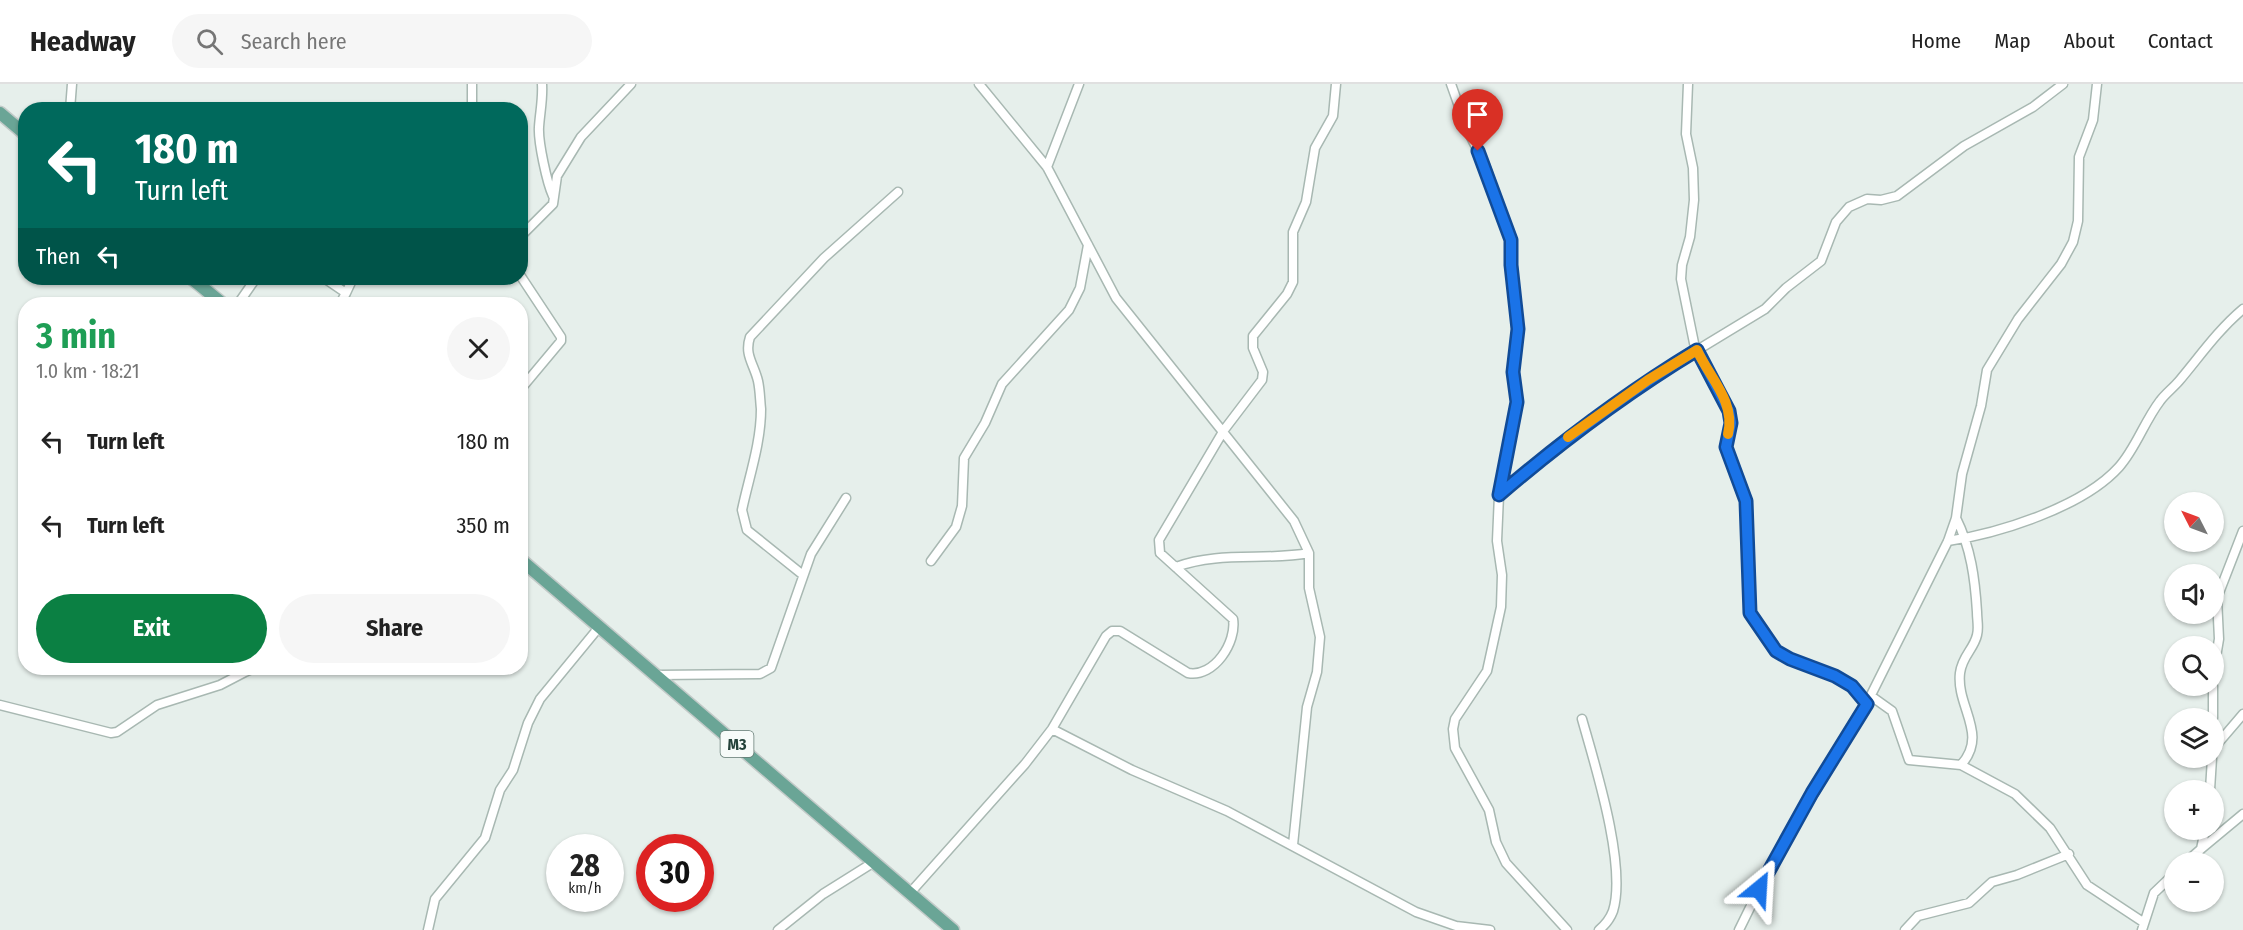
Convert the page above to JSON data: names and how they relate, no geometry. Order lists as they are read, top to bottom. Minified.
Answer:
{"streets":{"main road":["M3"]},"north":"top left","page":{"header":"Headway","search":"Search here","nav":["Home","Map","About","Contact"],"turn":["180 m","Turn left"],"then":"Then","heading":["3 min","1.0 km · 18:21"],"list":[{"name":"Turn left","value":"180 m"},{"name":"Turn left","value":"350 m"}],"map_buttons":["+","−"],"buttons":["Exit","Share"],"speed":"28 km/h","limit":"30"}}
